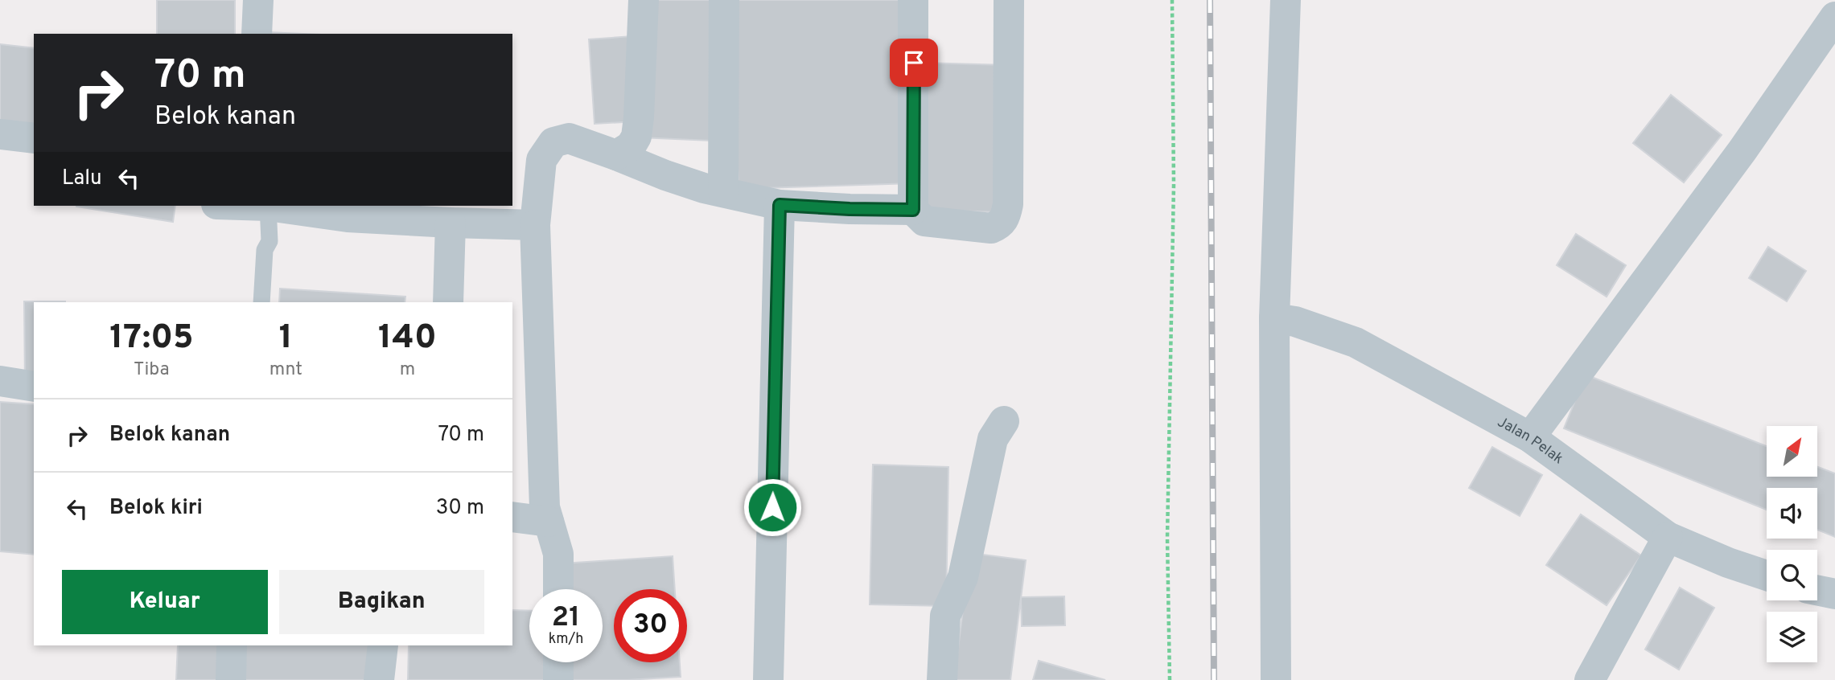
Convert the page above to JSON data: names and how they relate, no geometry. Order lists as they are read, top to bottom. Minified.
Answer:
{"streets":{"street":["Jalan Pelak"]},"north":"top right","page":{"turn":["70 m","Belok kanan"],"then":"Lalu","eta":["17:05","Tiba","1","mnt","140","m"],"list":[{"name":"Belok kanan","value":"70 m"},{"name":"Belok kiri","value":"30 m"}],"buttons":["Keluar","Bagikan"],"speed":"21 km/h","limit":"30"}}
